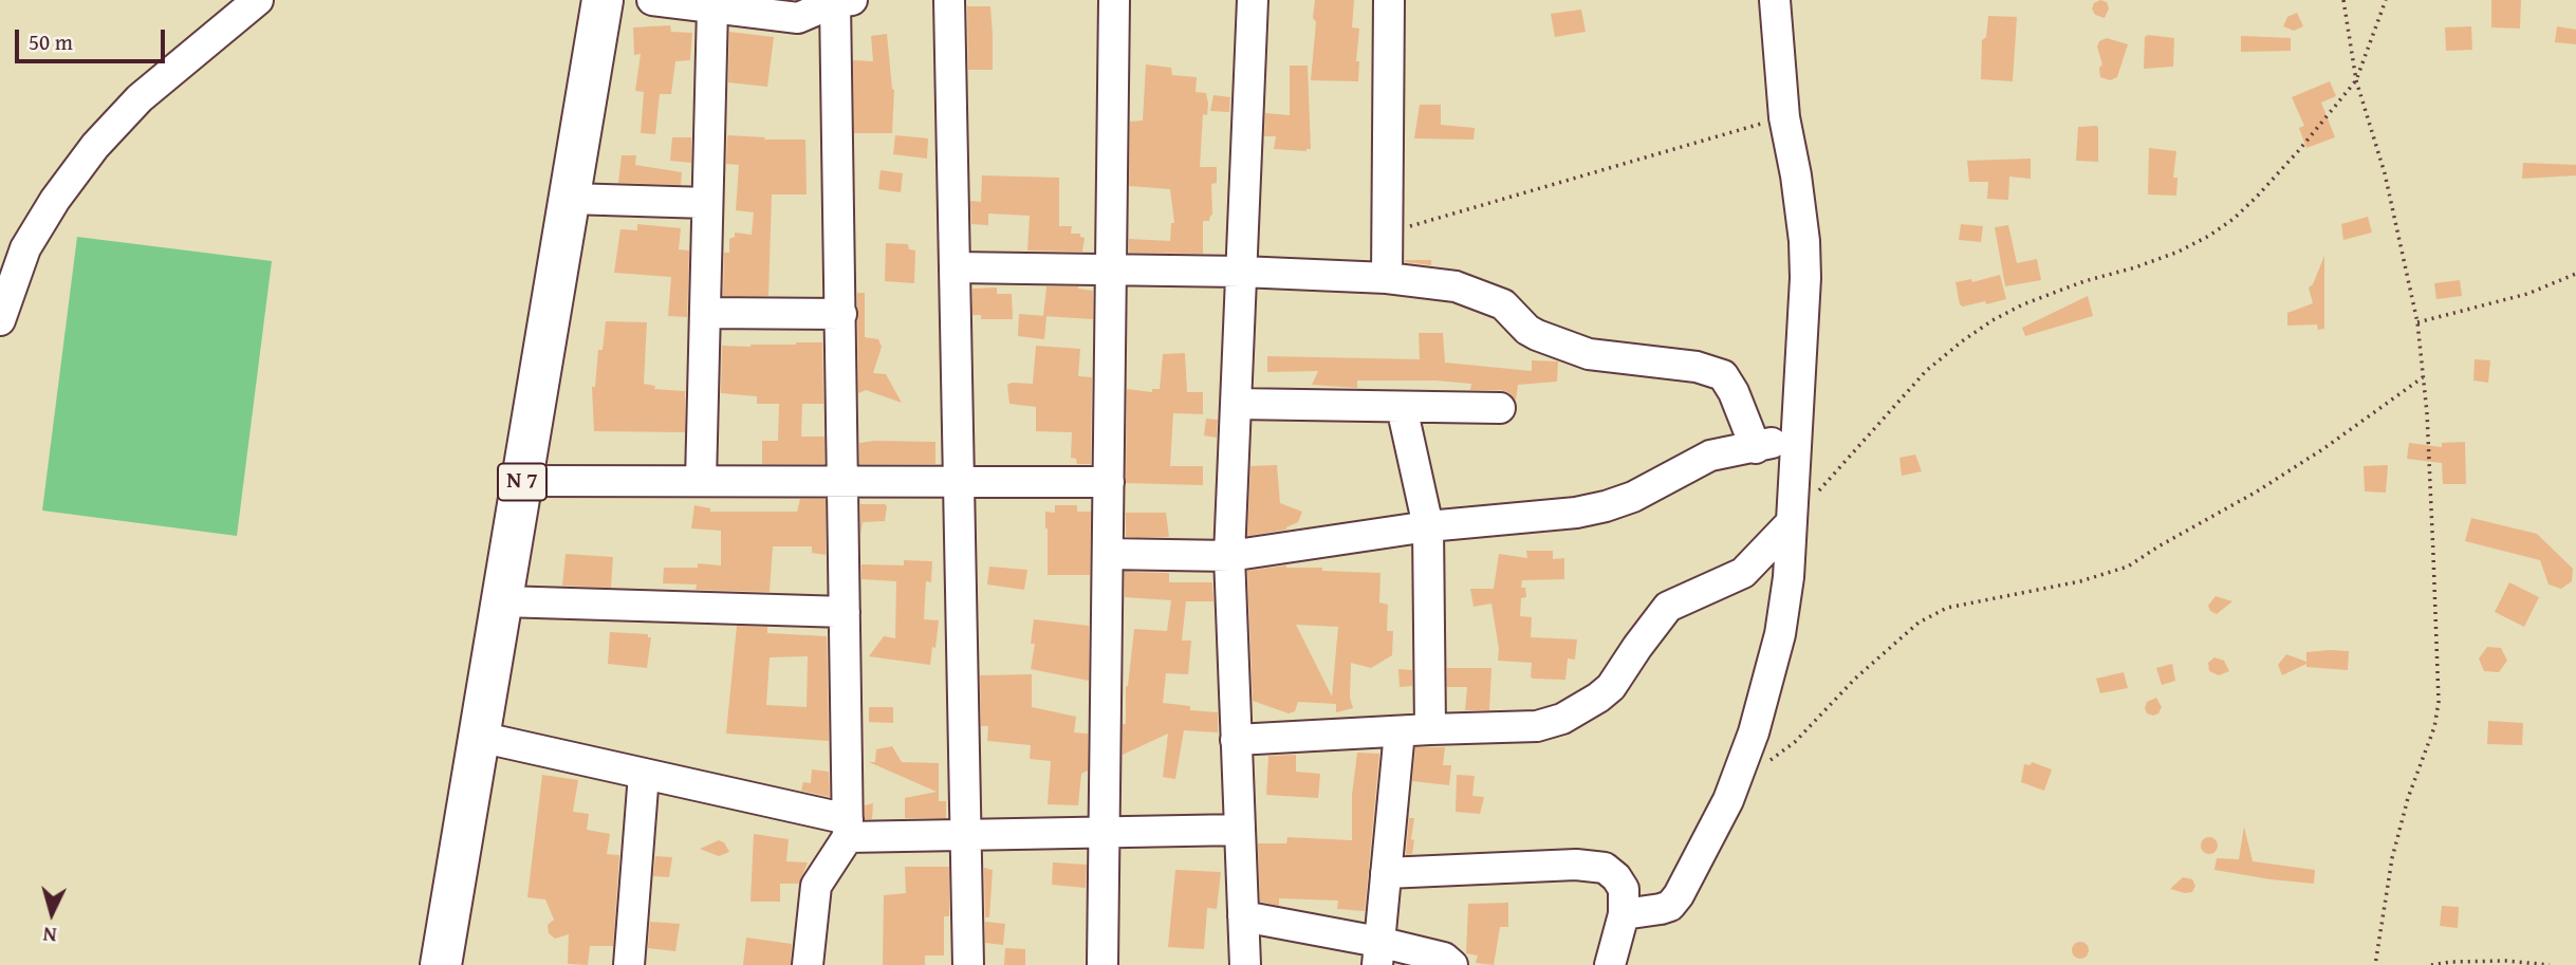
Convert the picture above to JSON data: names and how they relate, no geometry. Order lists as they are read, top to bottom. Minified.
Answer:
{"streets":{"highway":["N 7"]},"scale_bar":"50 m","north":"bottom"}
